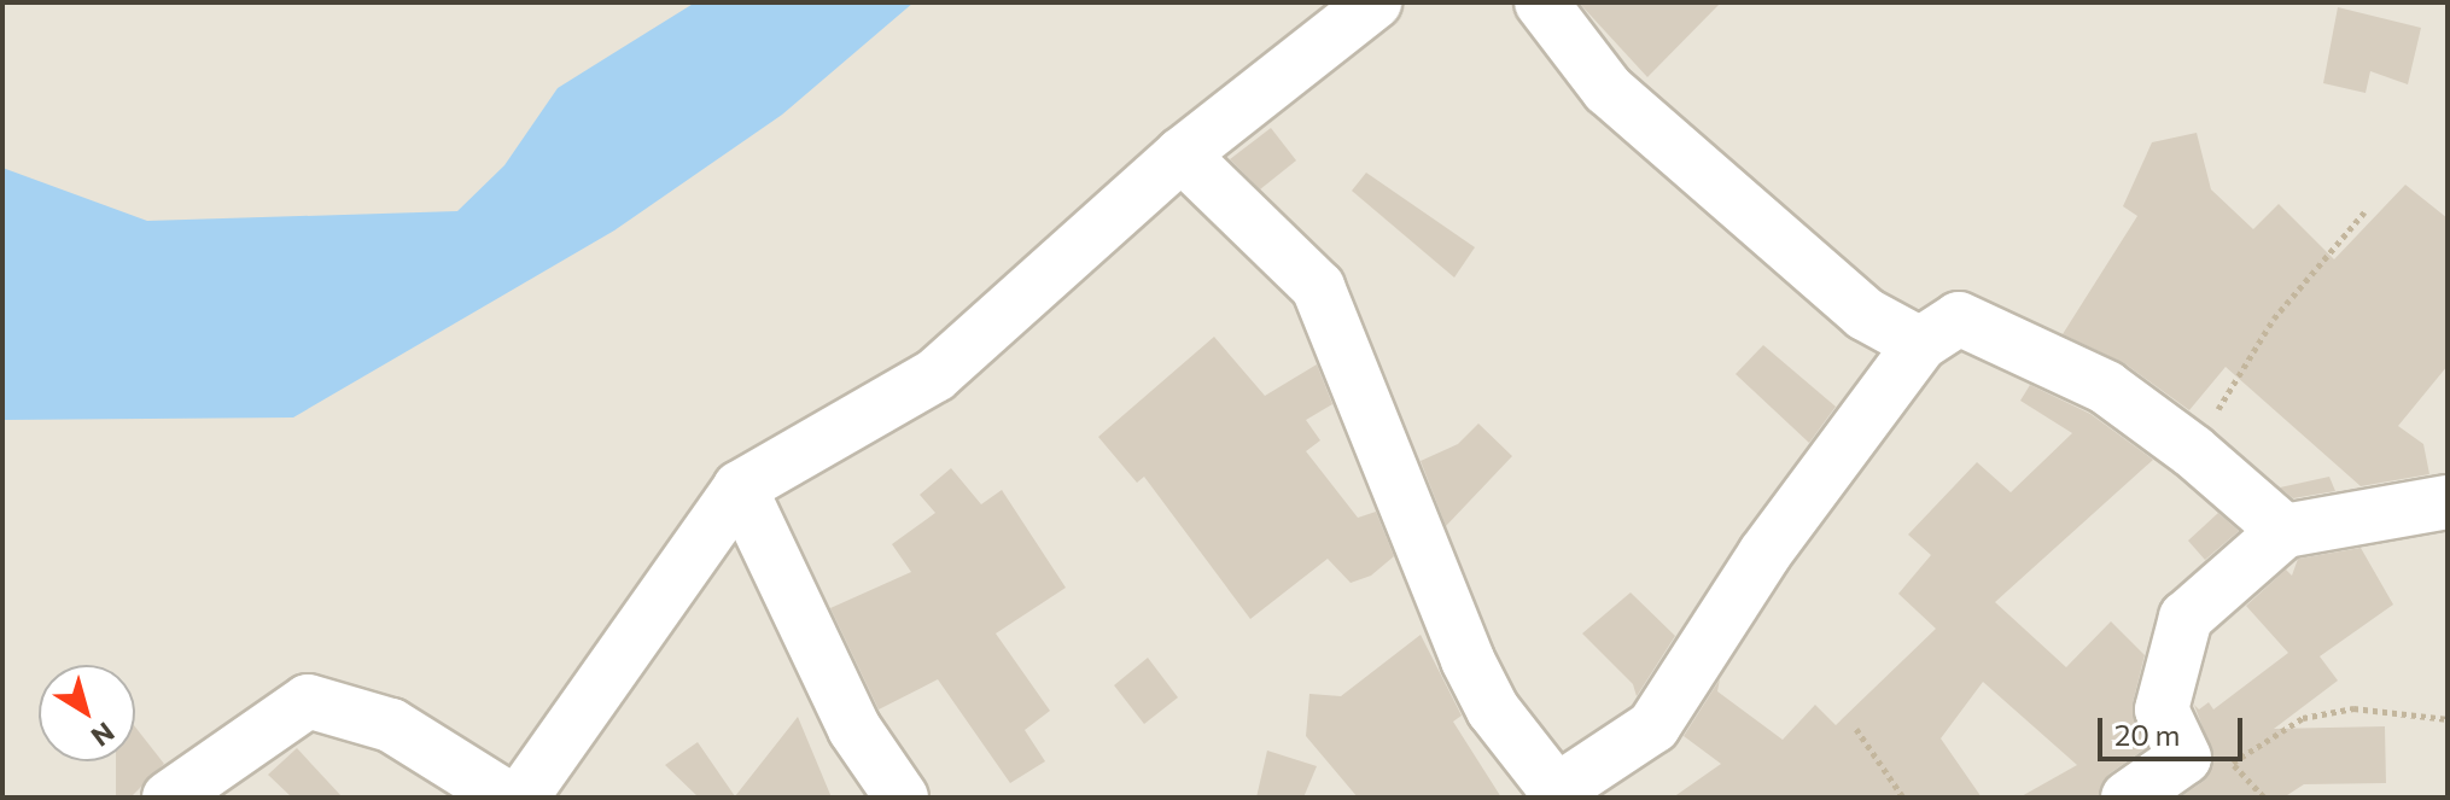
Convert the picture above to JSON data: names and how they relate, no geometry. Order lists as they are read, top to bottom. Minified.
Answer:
{"scale_bar":"20 m","north":"bottom right"}
